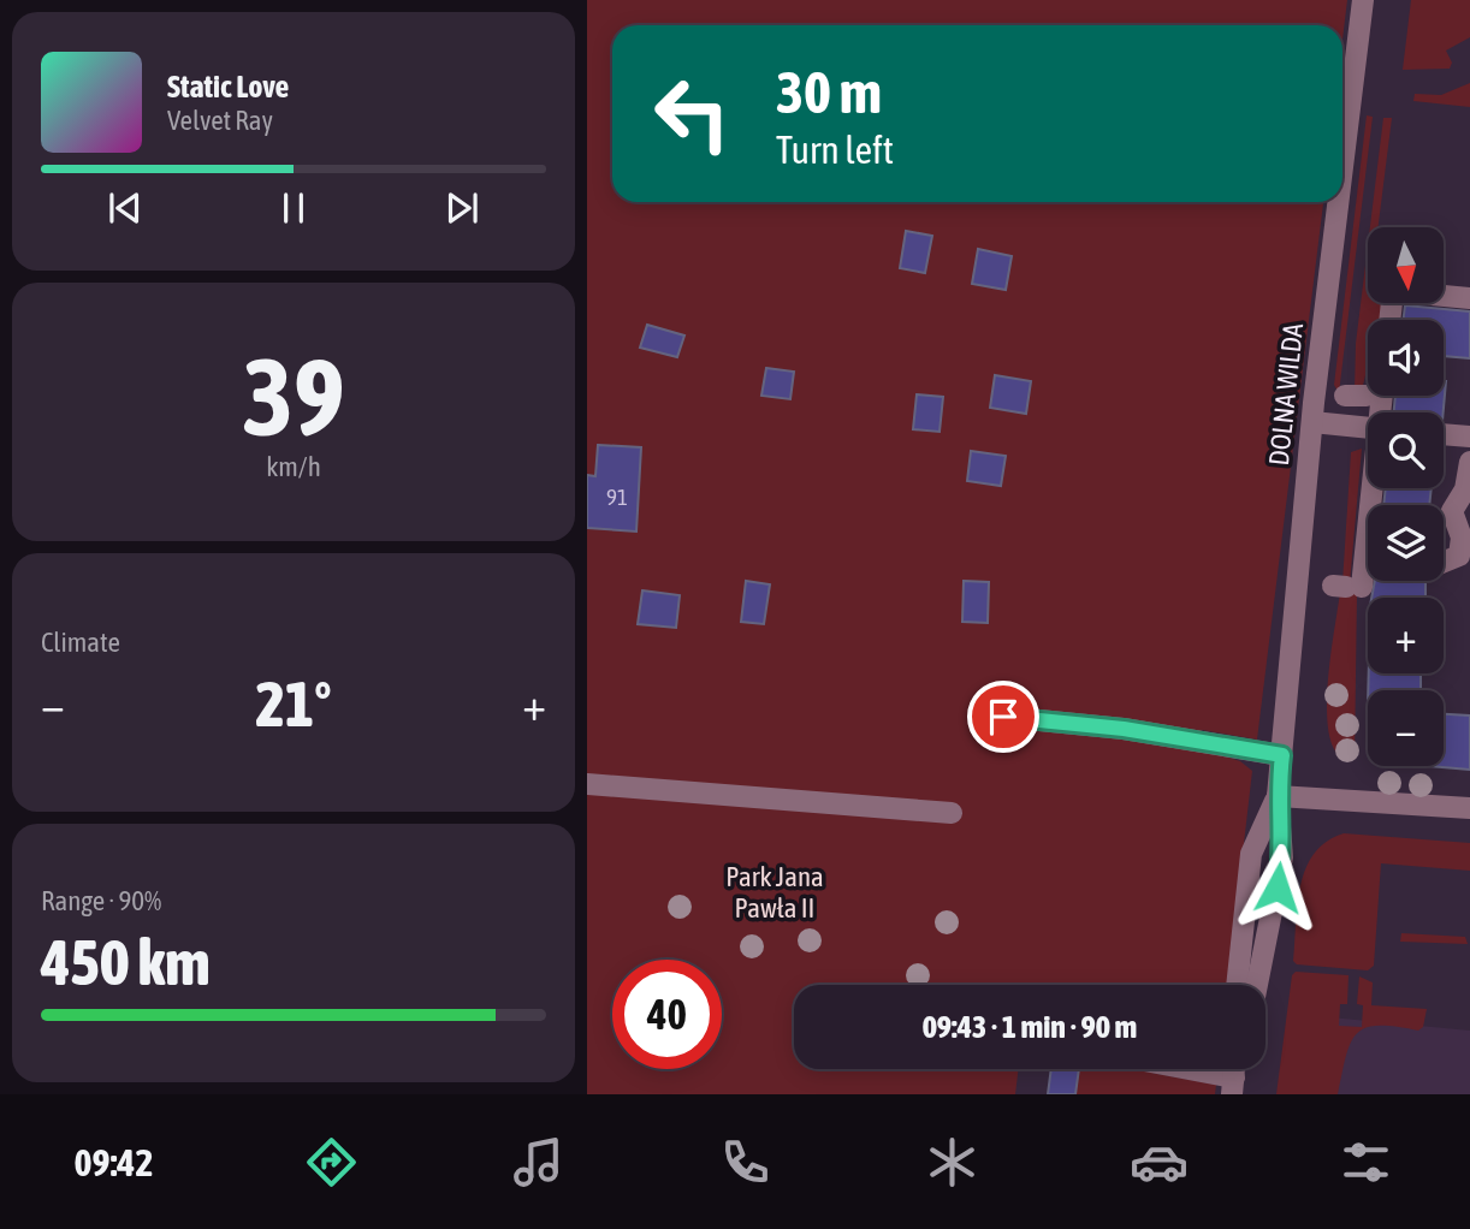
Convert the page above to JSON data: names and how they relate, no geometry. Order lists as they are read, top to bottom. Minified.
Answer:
{"streets":{"street":["DOLNA WILDA"]},"parks":["Park Jana Pawła II"],"house_numbers":["91"],"north":"bottom","page":{"turn":["30 m","Turn left"],"song":["Static Love","Velvet Ray"],"map_buttons":["+","−"],"tile":[["39","km/h"],"Climate",["Range · 90%","450 km"]],"heat":["−","21°","+"],"limit":"40","trip":"09:43 · 1 min · 90 m","tabs":"09:42"}}
